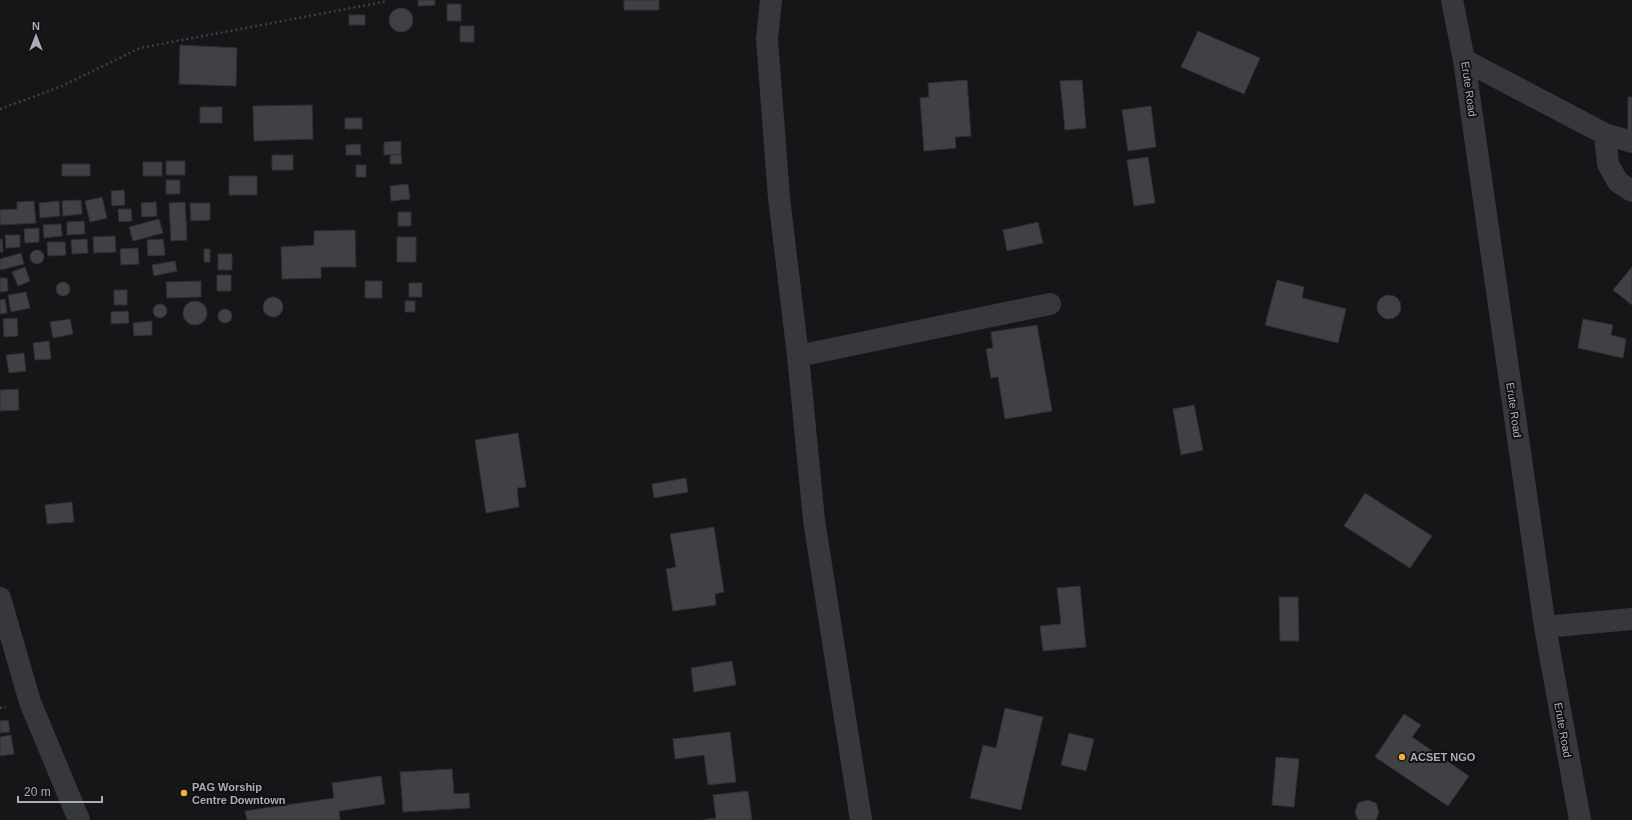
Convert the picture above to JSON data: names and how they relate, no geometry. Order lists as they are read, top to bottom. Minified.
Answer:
{"streets":{"street":["Erute Road"]},"places":["ACSET NGO","PAG Worship Centre Downtown"],"scale_bar":"20 m","north":"top"}
